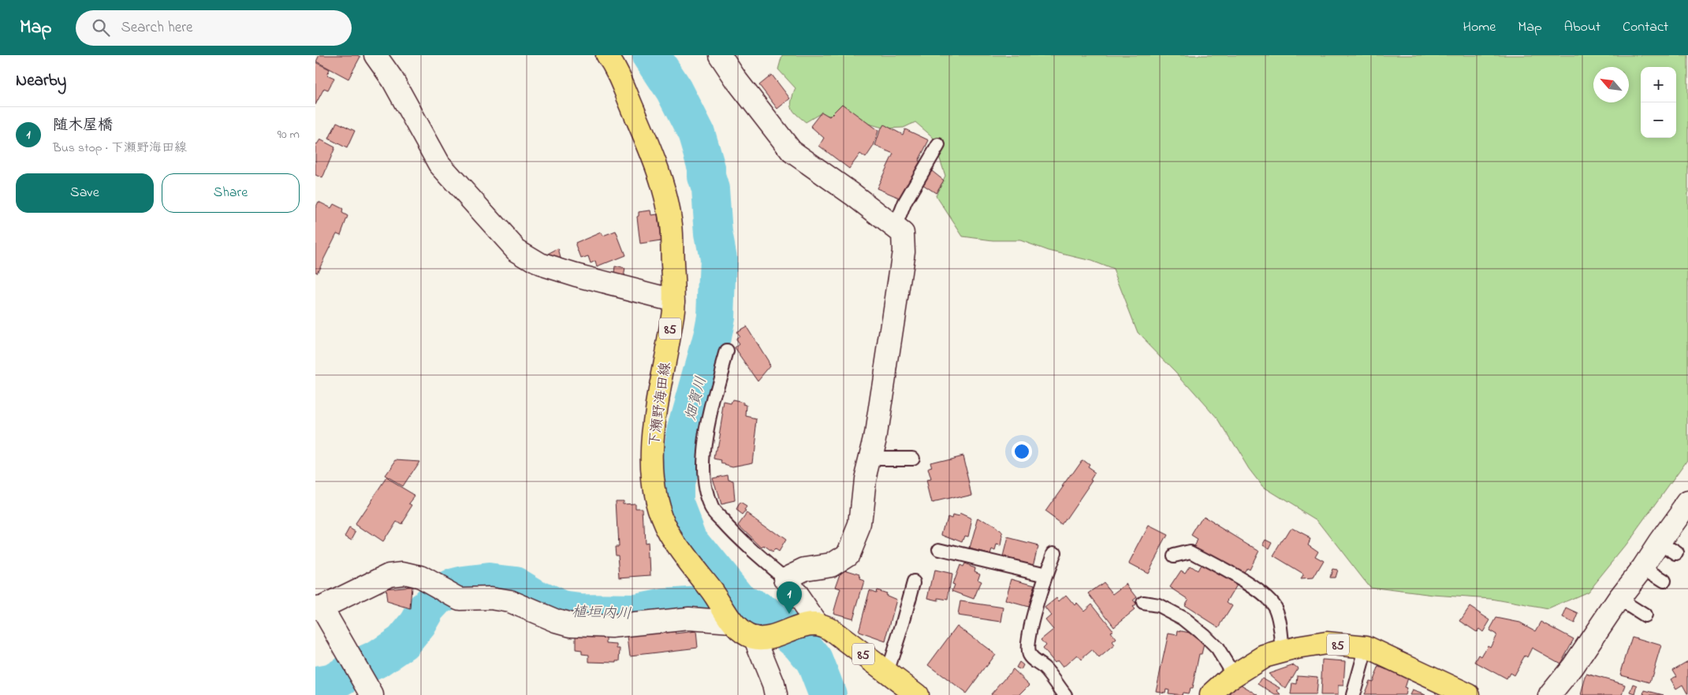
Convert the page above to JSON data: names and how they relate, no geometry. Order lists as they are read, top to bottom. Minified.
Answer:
{"streets":{"main road":["85","下瀬野海田線"]},"water":["畑賀川","植垣内川"],"north":"top left","page":{"header":"Map","search":"Search here","nav":["Home","Map","About","Contact"],"heading":"Nearby","map_buttons":["+","−"],"list":[{"mark":"1","name":"随木屋橋","note":"Bus stop · 下瀬野海田線","value":"90 m"}],"buttons":["Save","Share"],"pins":"1"}}
